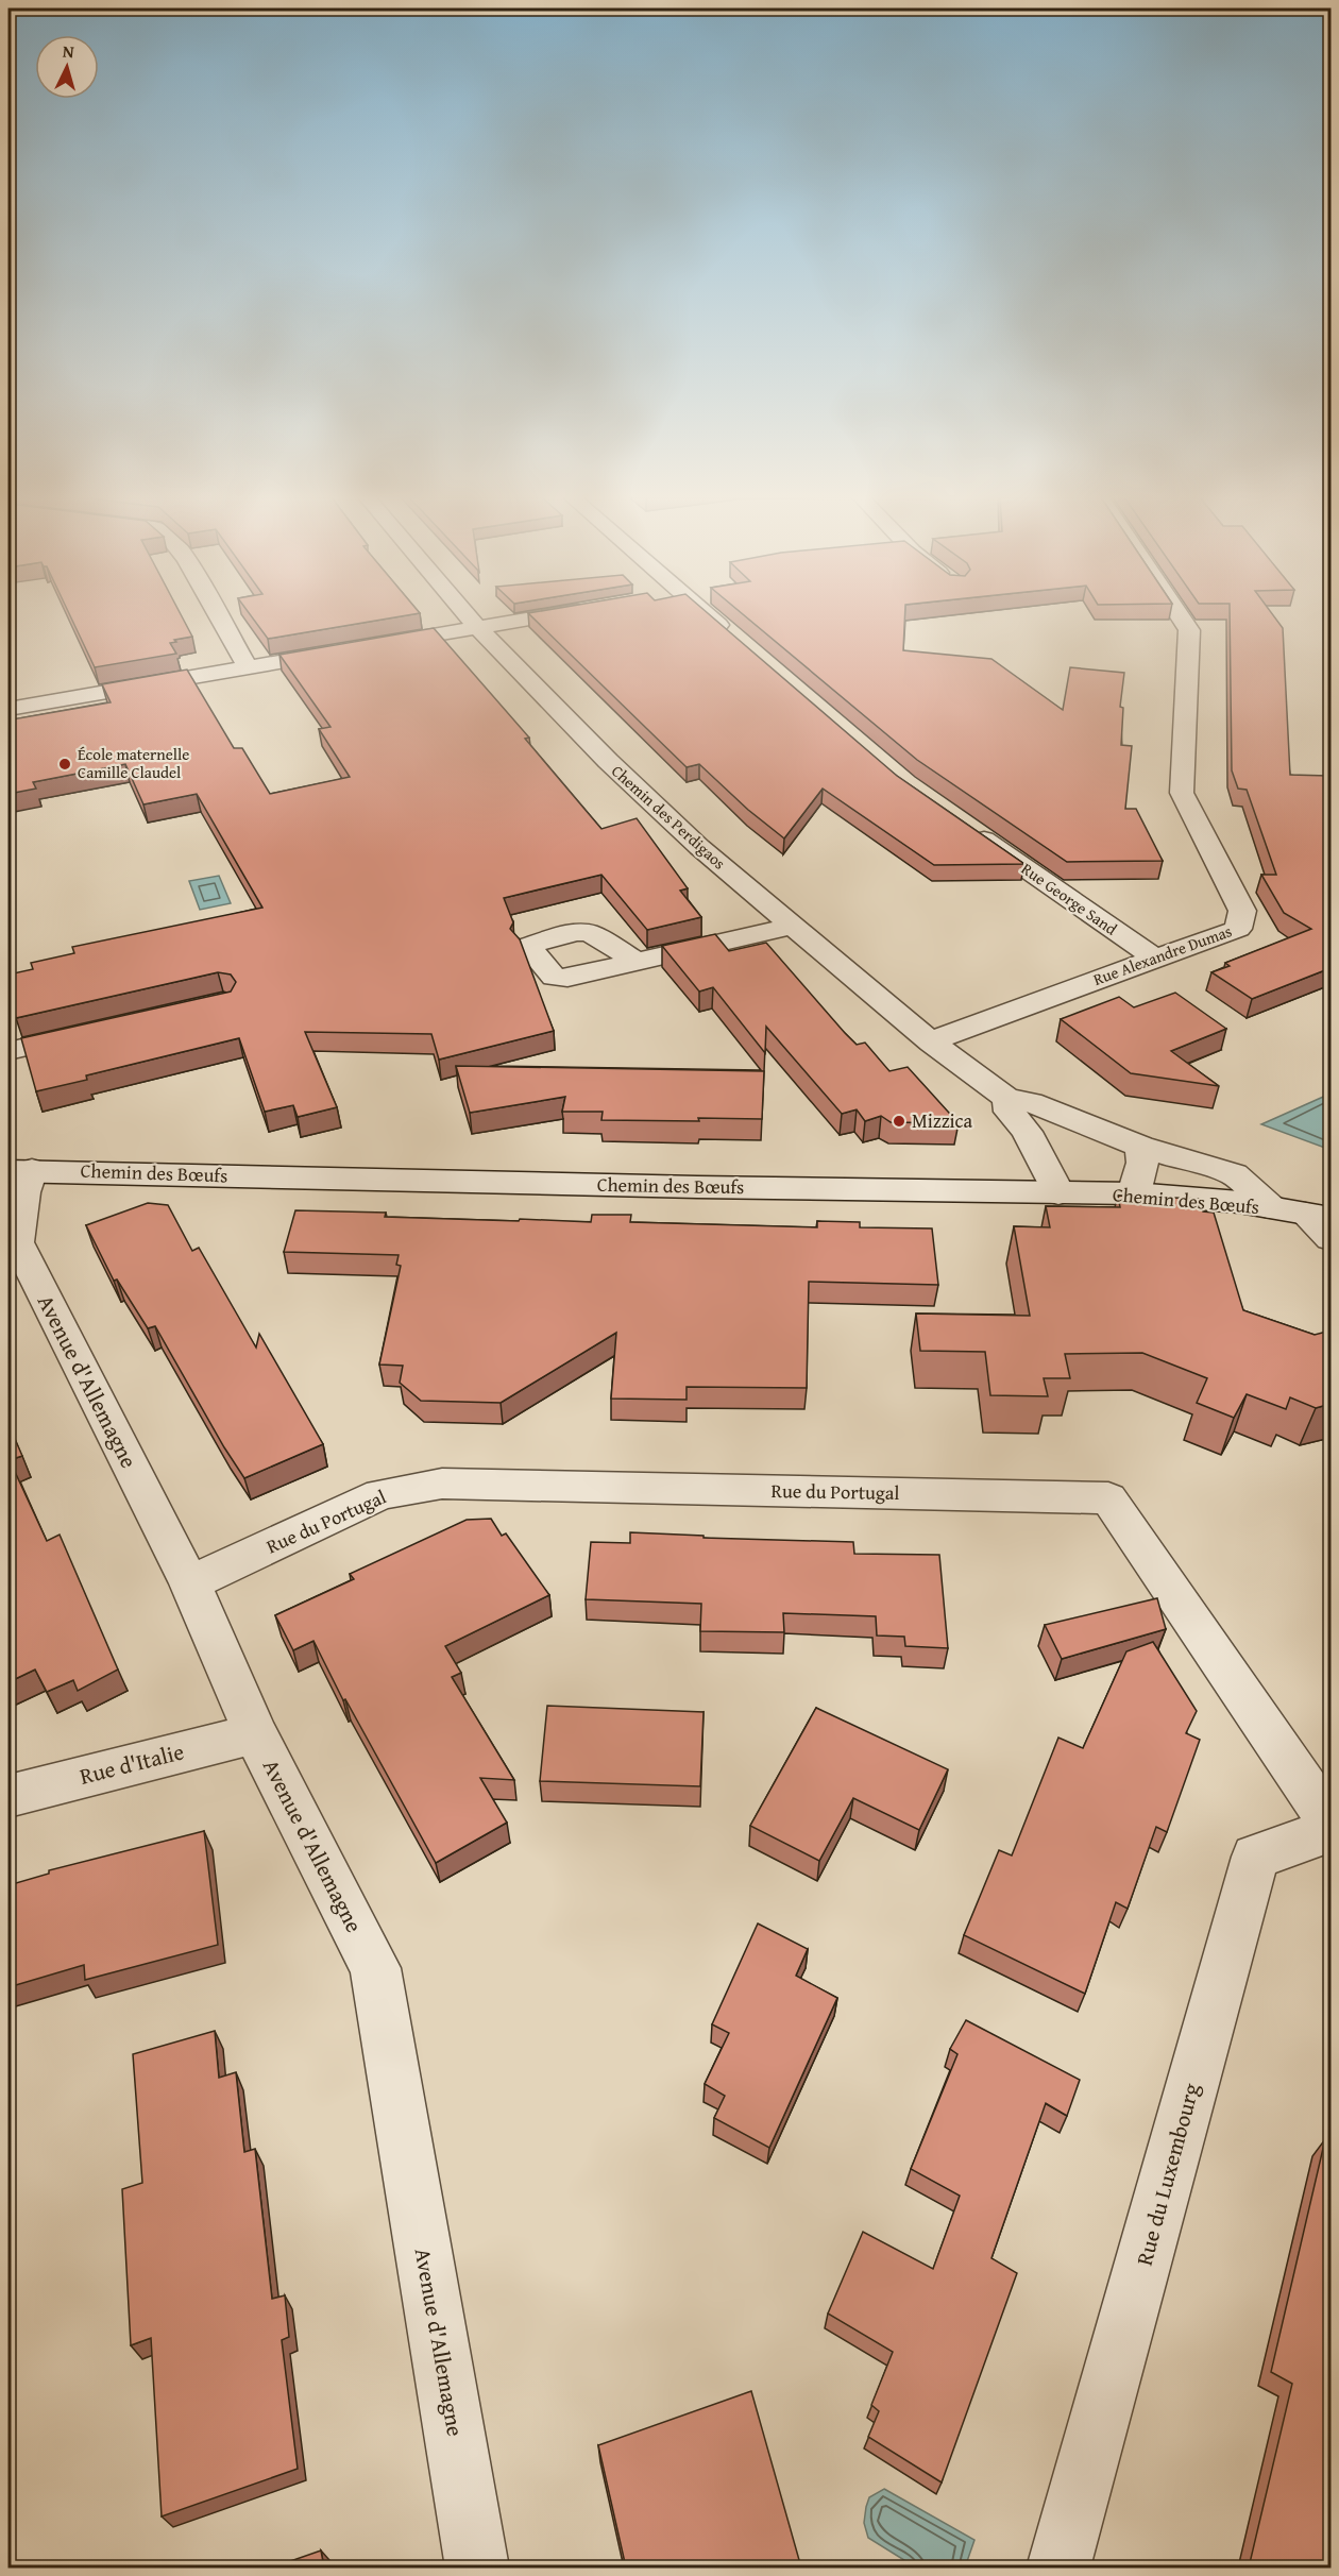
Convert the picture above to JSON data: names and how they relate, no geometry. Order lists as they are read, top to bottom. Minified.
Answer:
{"streets":{"street":["Chemin des Perdigaos","Rue George Sand","Rue Alexandre Dumas","Chemin des Bœufs","Avenue d'Allemagne","Rue du Portugal","Rue d'Italie","Rue du Luxembourg"]},"crossings":[["Chemin des Perdigaos","Rue Alexandre Dumas"],["Chemin des Perdigaos","Chemin des Bœufs"],["Rue George Sand","Rue Alexandre Dumas"],["Chemin des Bœufs","Avenue d'Allemagne"],["Avenue d'Allemagne","Rue du Portugal"],["Avenue d'Allemagne","Rue d'Italie"]],"places":["École maternelle Camille Claudel","Mizzica"],"north":"top"}
